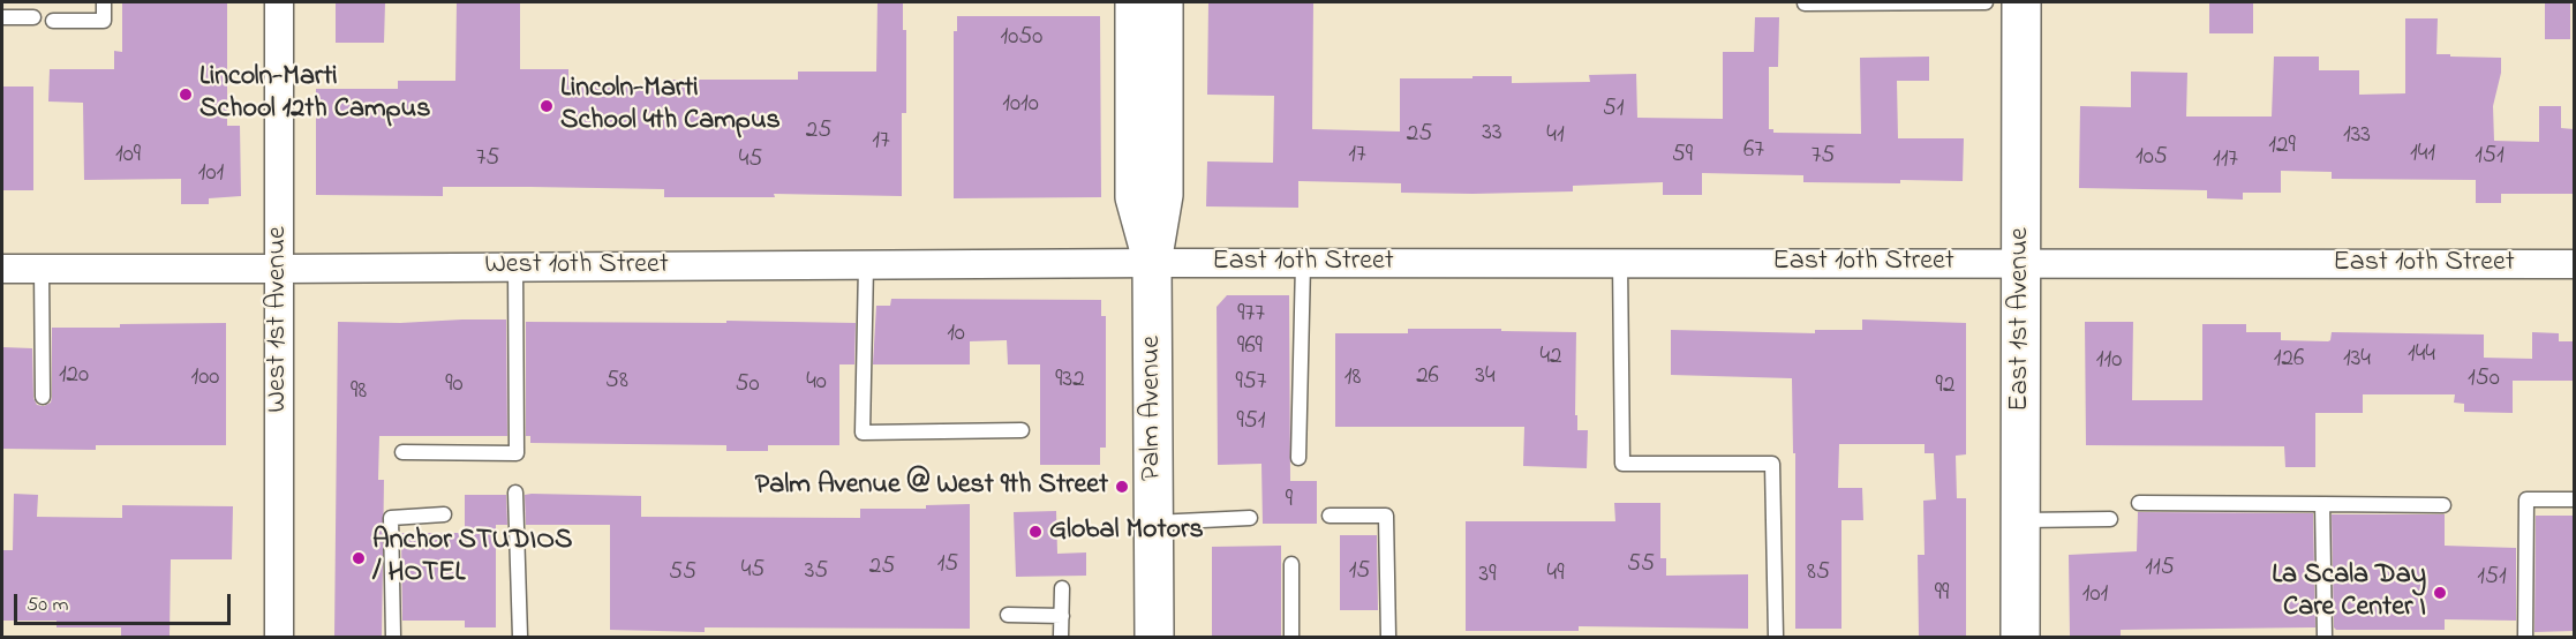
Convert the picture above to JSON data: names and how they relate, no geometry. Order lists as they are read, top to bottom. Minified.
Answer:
{"streets":{"main road":["East 1st Avenue","Palm Avenue"],"street":["East 10th Street","West 10th Street","West 1st Avenue"]},"crossings":[["East 10th Street","West 10th Street"],["East 10th Street","East 1st Avenue"],["East 10th Street","Palm Avenue"],["West 10th Street","West 1st Avenue"],["West 10th Street","Palm Avenue"]],"places":["Lincoln-Marti School 12th Campus","Lincoln-Marti School 4th Campus","Palm Avenue @ West 9th Street","Global Motors","Anchor STUDIOS / HOTEL","La Scala Day Care Center I"],"house_numbers":["1050","1010","51","25","33","25","41","133","17","129","67","141","109","17","59","75","151","105","75","45","117","101","977","10","969","144","42","126","134","110","120","26","34","100","18","150","932","58","40","957","90","50","92","98","951","9","15","55","25","115","45","35","15","55","85","49","39","151","99","101"],"scale_bar":"50 m"}
